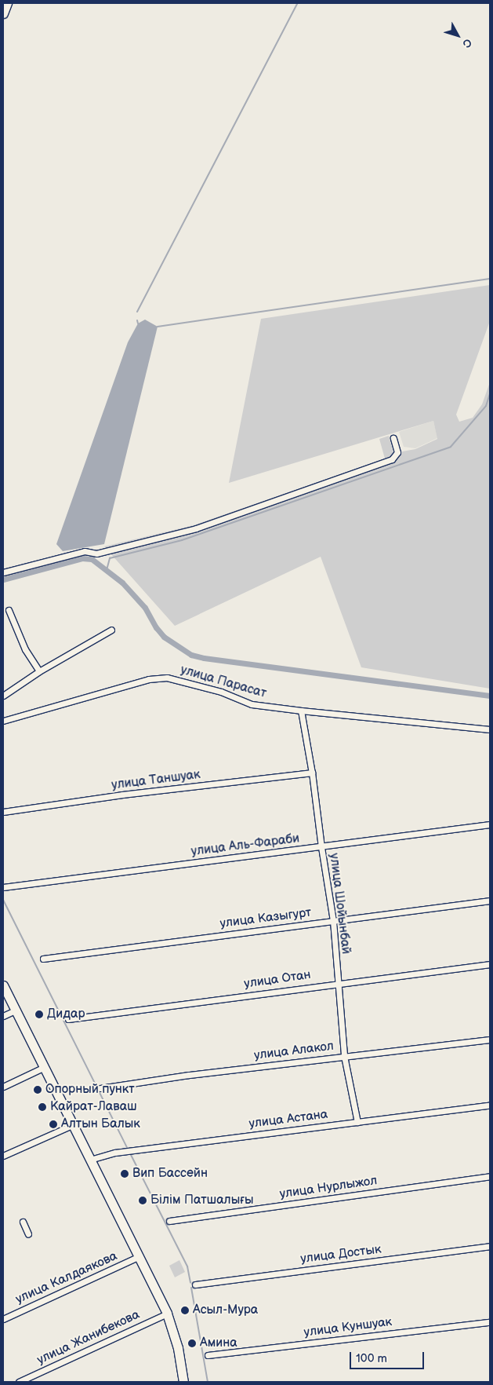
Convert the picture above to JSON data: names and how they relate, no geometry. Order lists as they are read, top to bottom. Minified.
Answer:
{"streets":{"street":["улица Парасат","улица Таншуак","улица Аль-Фараби","улица Шойынбай","улица Казыгурт","улица Отан","улица Алакол","улица Астана","улица Нурлыжол","улица Достык","улица Калдаякова","улица Куншуак","улица Жанибекова"]},"crossings":[["улица Парасат","улица Шойынбай"],["улица Таншуак","улица Шойынбай"],["улица Аль-Фараби","улица Шойынбай"],["улица Шойынбай","улица Казыгурт"],["улица Шойынбай","улица Отан"],["улица Шойынбай","улица Алакол"],["улица Шойынбай","улица Астана"]],"places":["Дидар","Опорный пункт","Кайрат-Лаваш","Алтын Балык","Вип Бассейн","Білім Патшалығы","Асыл-Мура","Амина"],"scale_bar":"100 m","north":"bottom right"}
